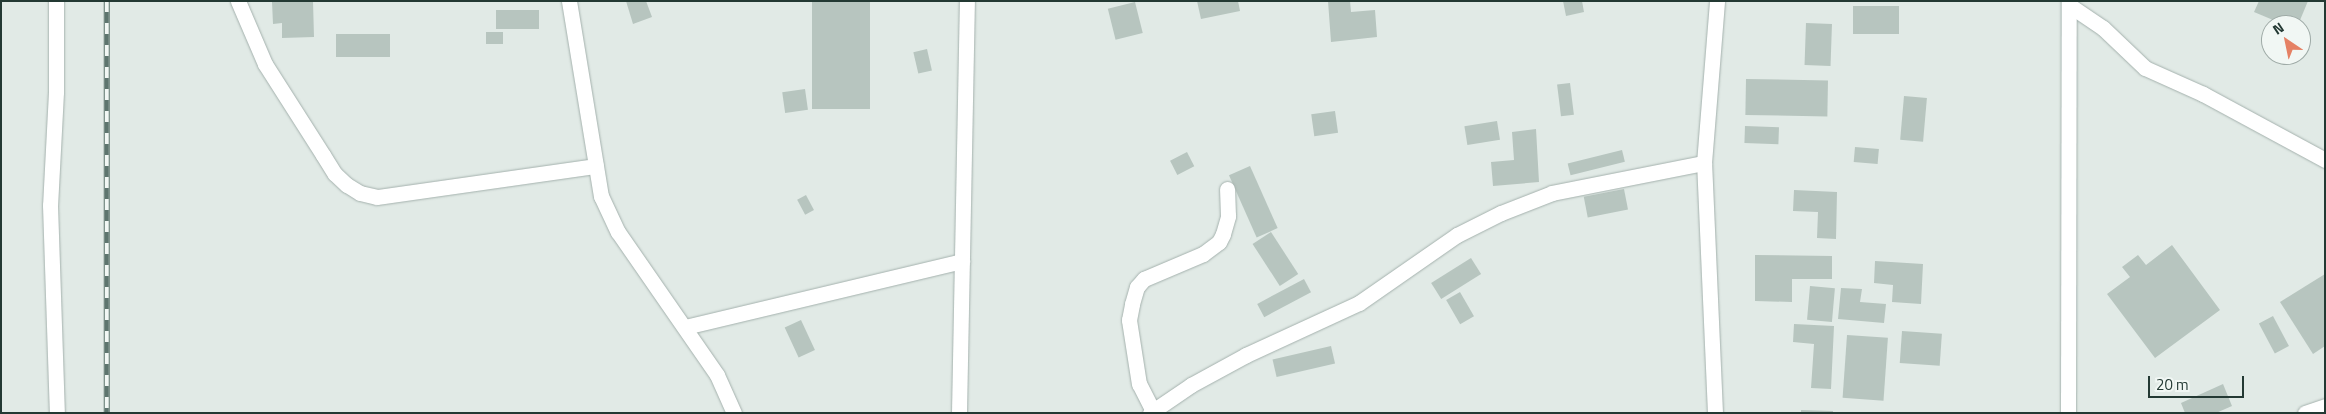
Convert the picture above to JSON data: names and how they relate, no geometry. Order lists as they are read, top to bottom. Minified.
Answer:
{"scale_bar":"20 m","north":"top left"}
